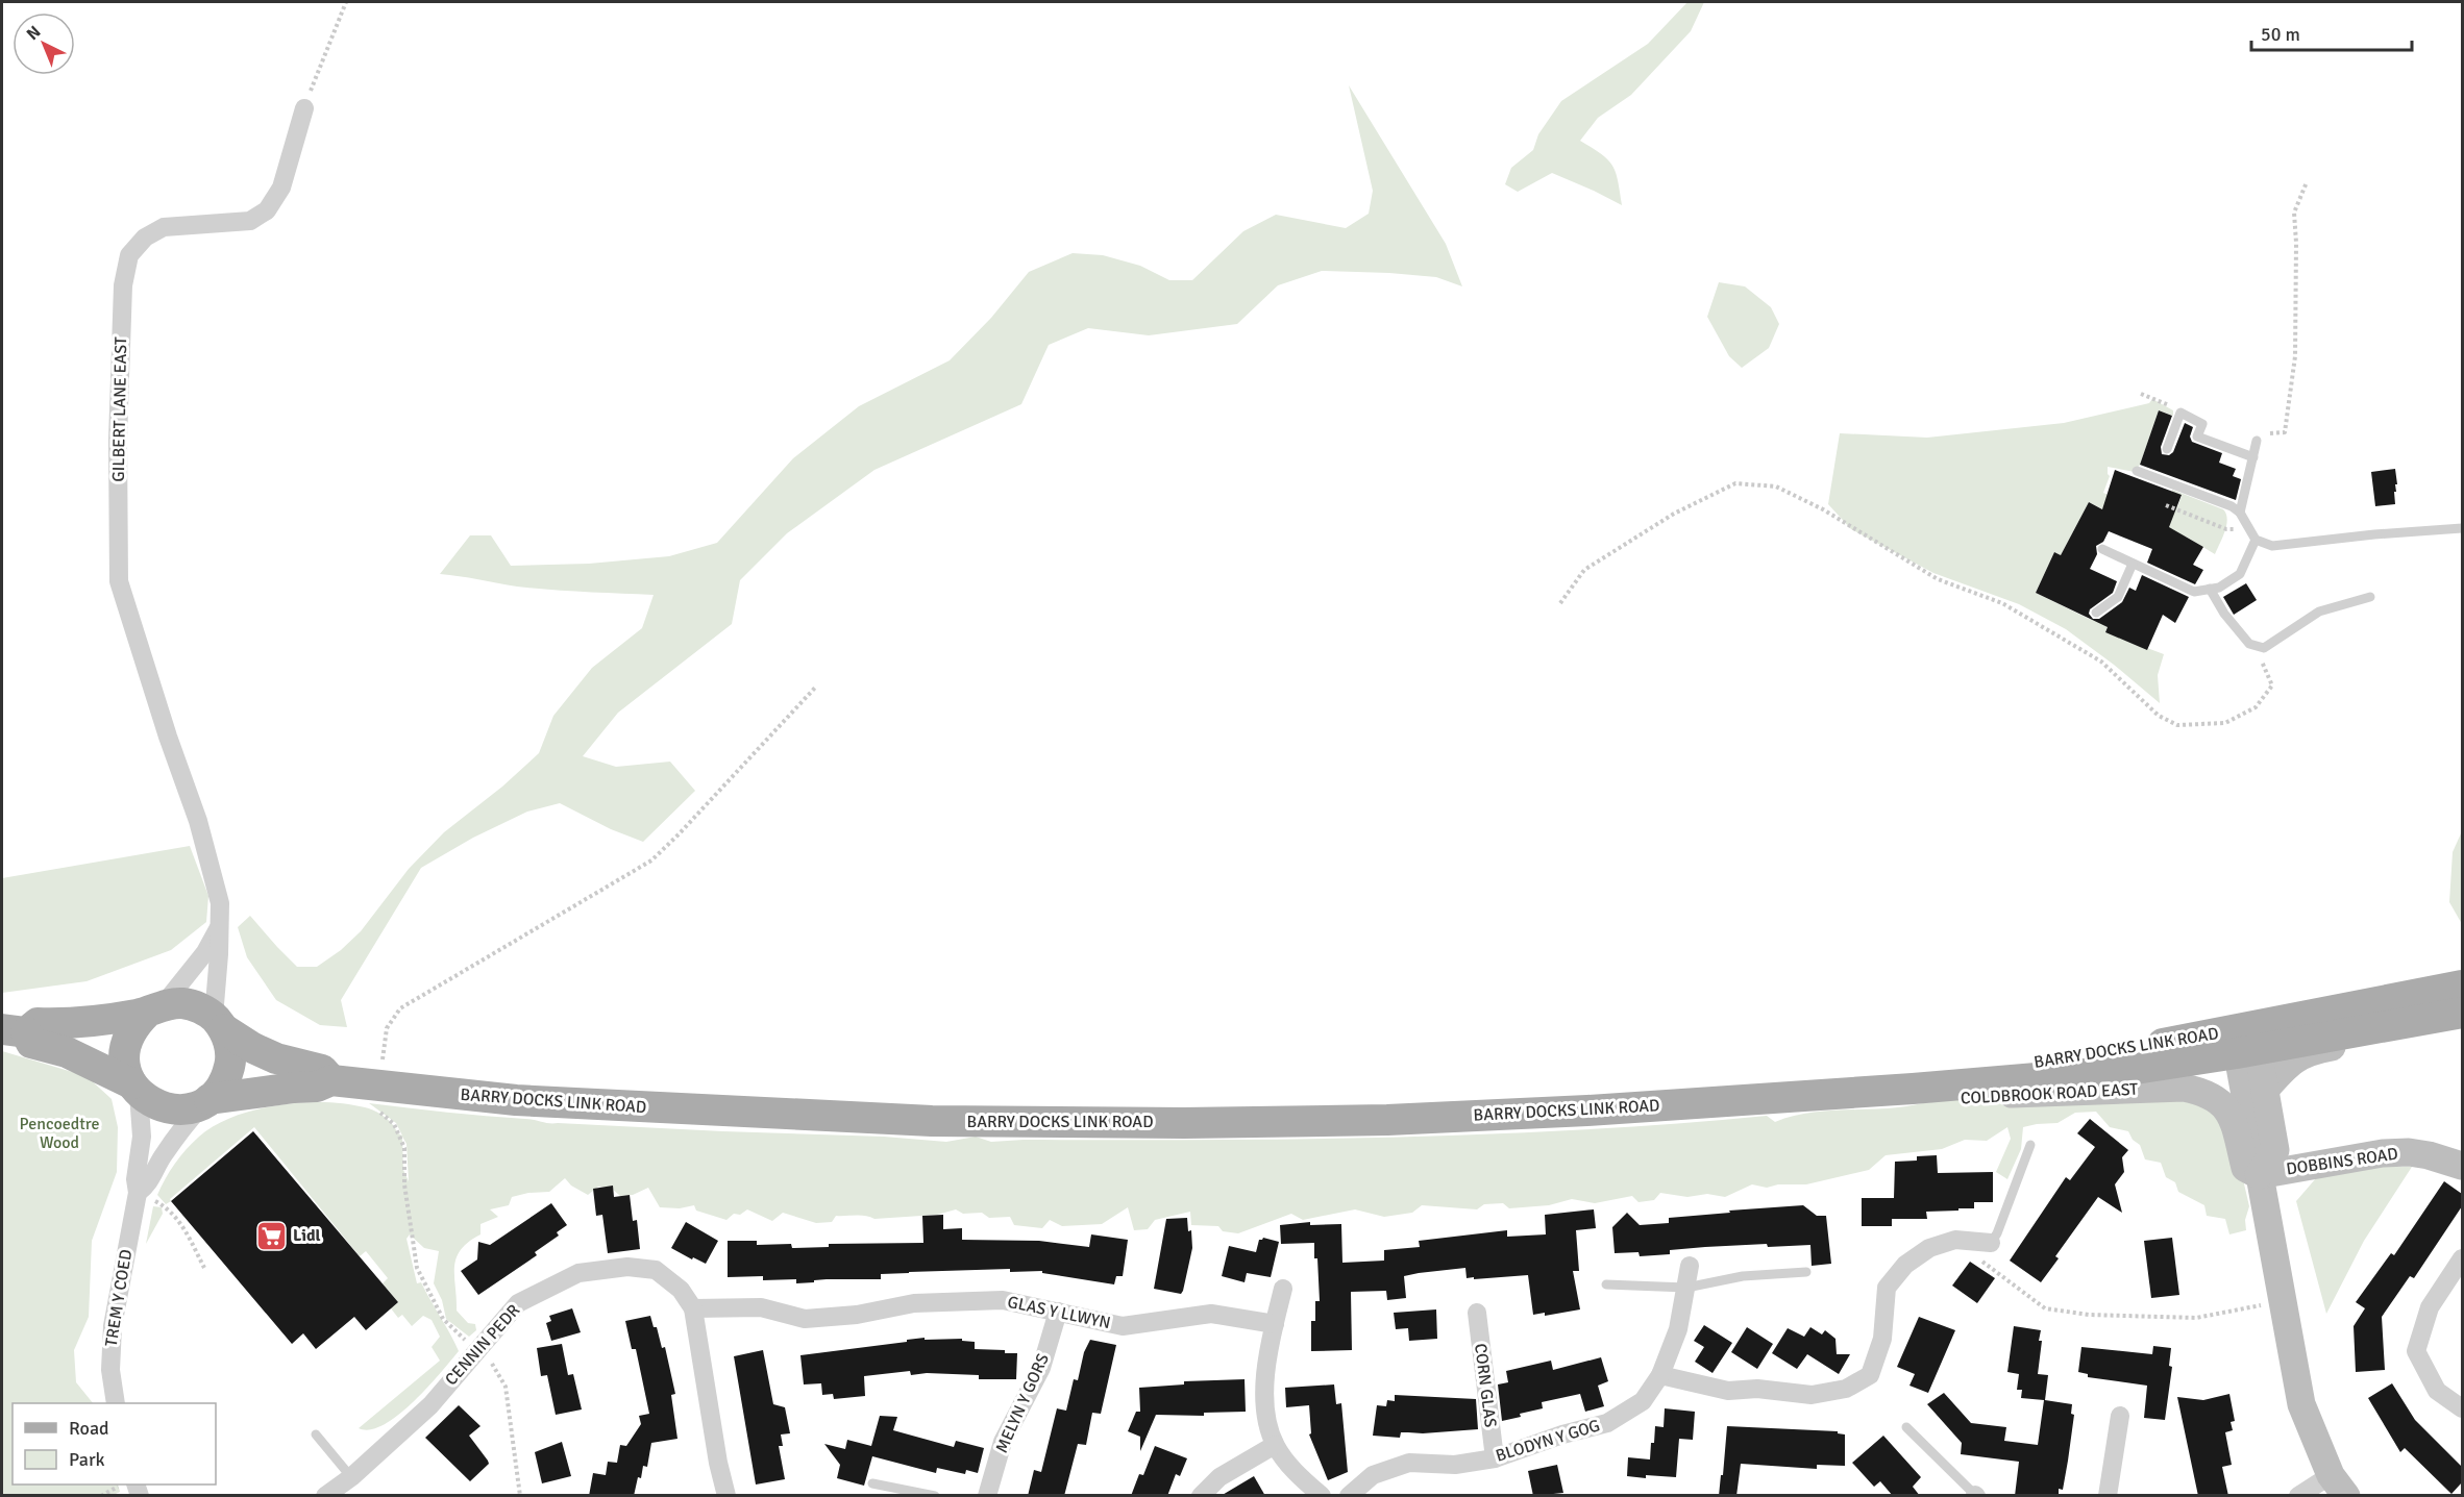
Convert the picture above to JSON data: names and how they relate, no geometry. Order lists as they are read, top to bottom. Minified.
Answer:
{"streets":{"main road":["BARRY DOCKS LINK ROAD"],"street":["GILBERT LANE EAST","COLDBROOK ROAD EAST","DOBBINS ROAD","TREM Y COED","GLAS Y LLWYN","CENNIN PEDR","CORN GLAS","MELYN Y GORS","BLODYN Y GOG"]},"crossings":[["GILBERT LANE EAST","BARRY DOCKS LINK ROAD"],["GILBERT LANE EAST","TREM Y COED"],["BARRY DOCKS LINK ROAD","COLDBROOK ROAD EAST"],["BARRY DOCKS LINK ROAD","TREM Y COED"],["COLDBROOK ROAD EAST","DOBBINS ROAD"],["GLAS Y LLWYN","CENNIN PEDR"],["GLAS Y LLWYN","MELYN Y GORS"],["CORN GLAS","BLODYN Y GOG"]],"parks":["Pencoedtre Wood"],"places":{"supermarket":["Lidl"]},"legend":["Road","Park"],"scale_bar":"50 m","north":"top left"}
